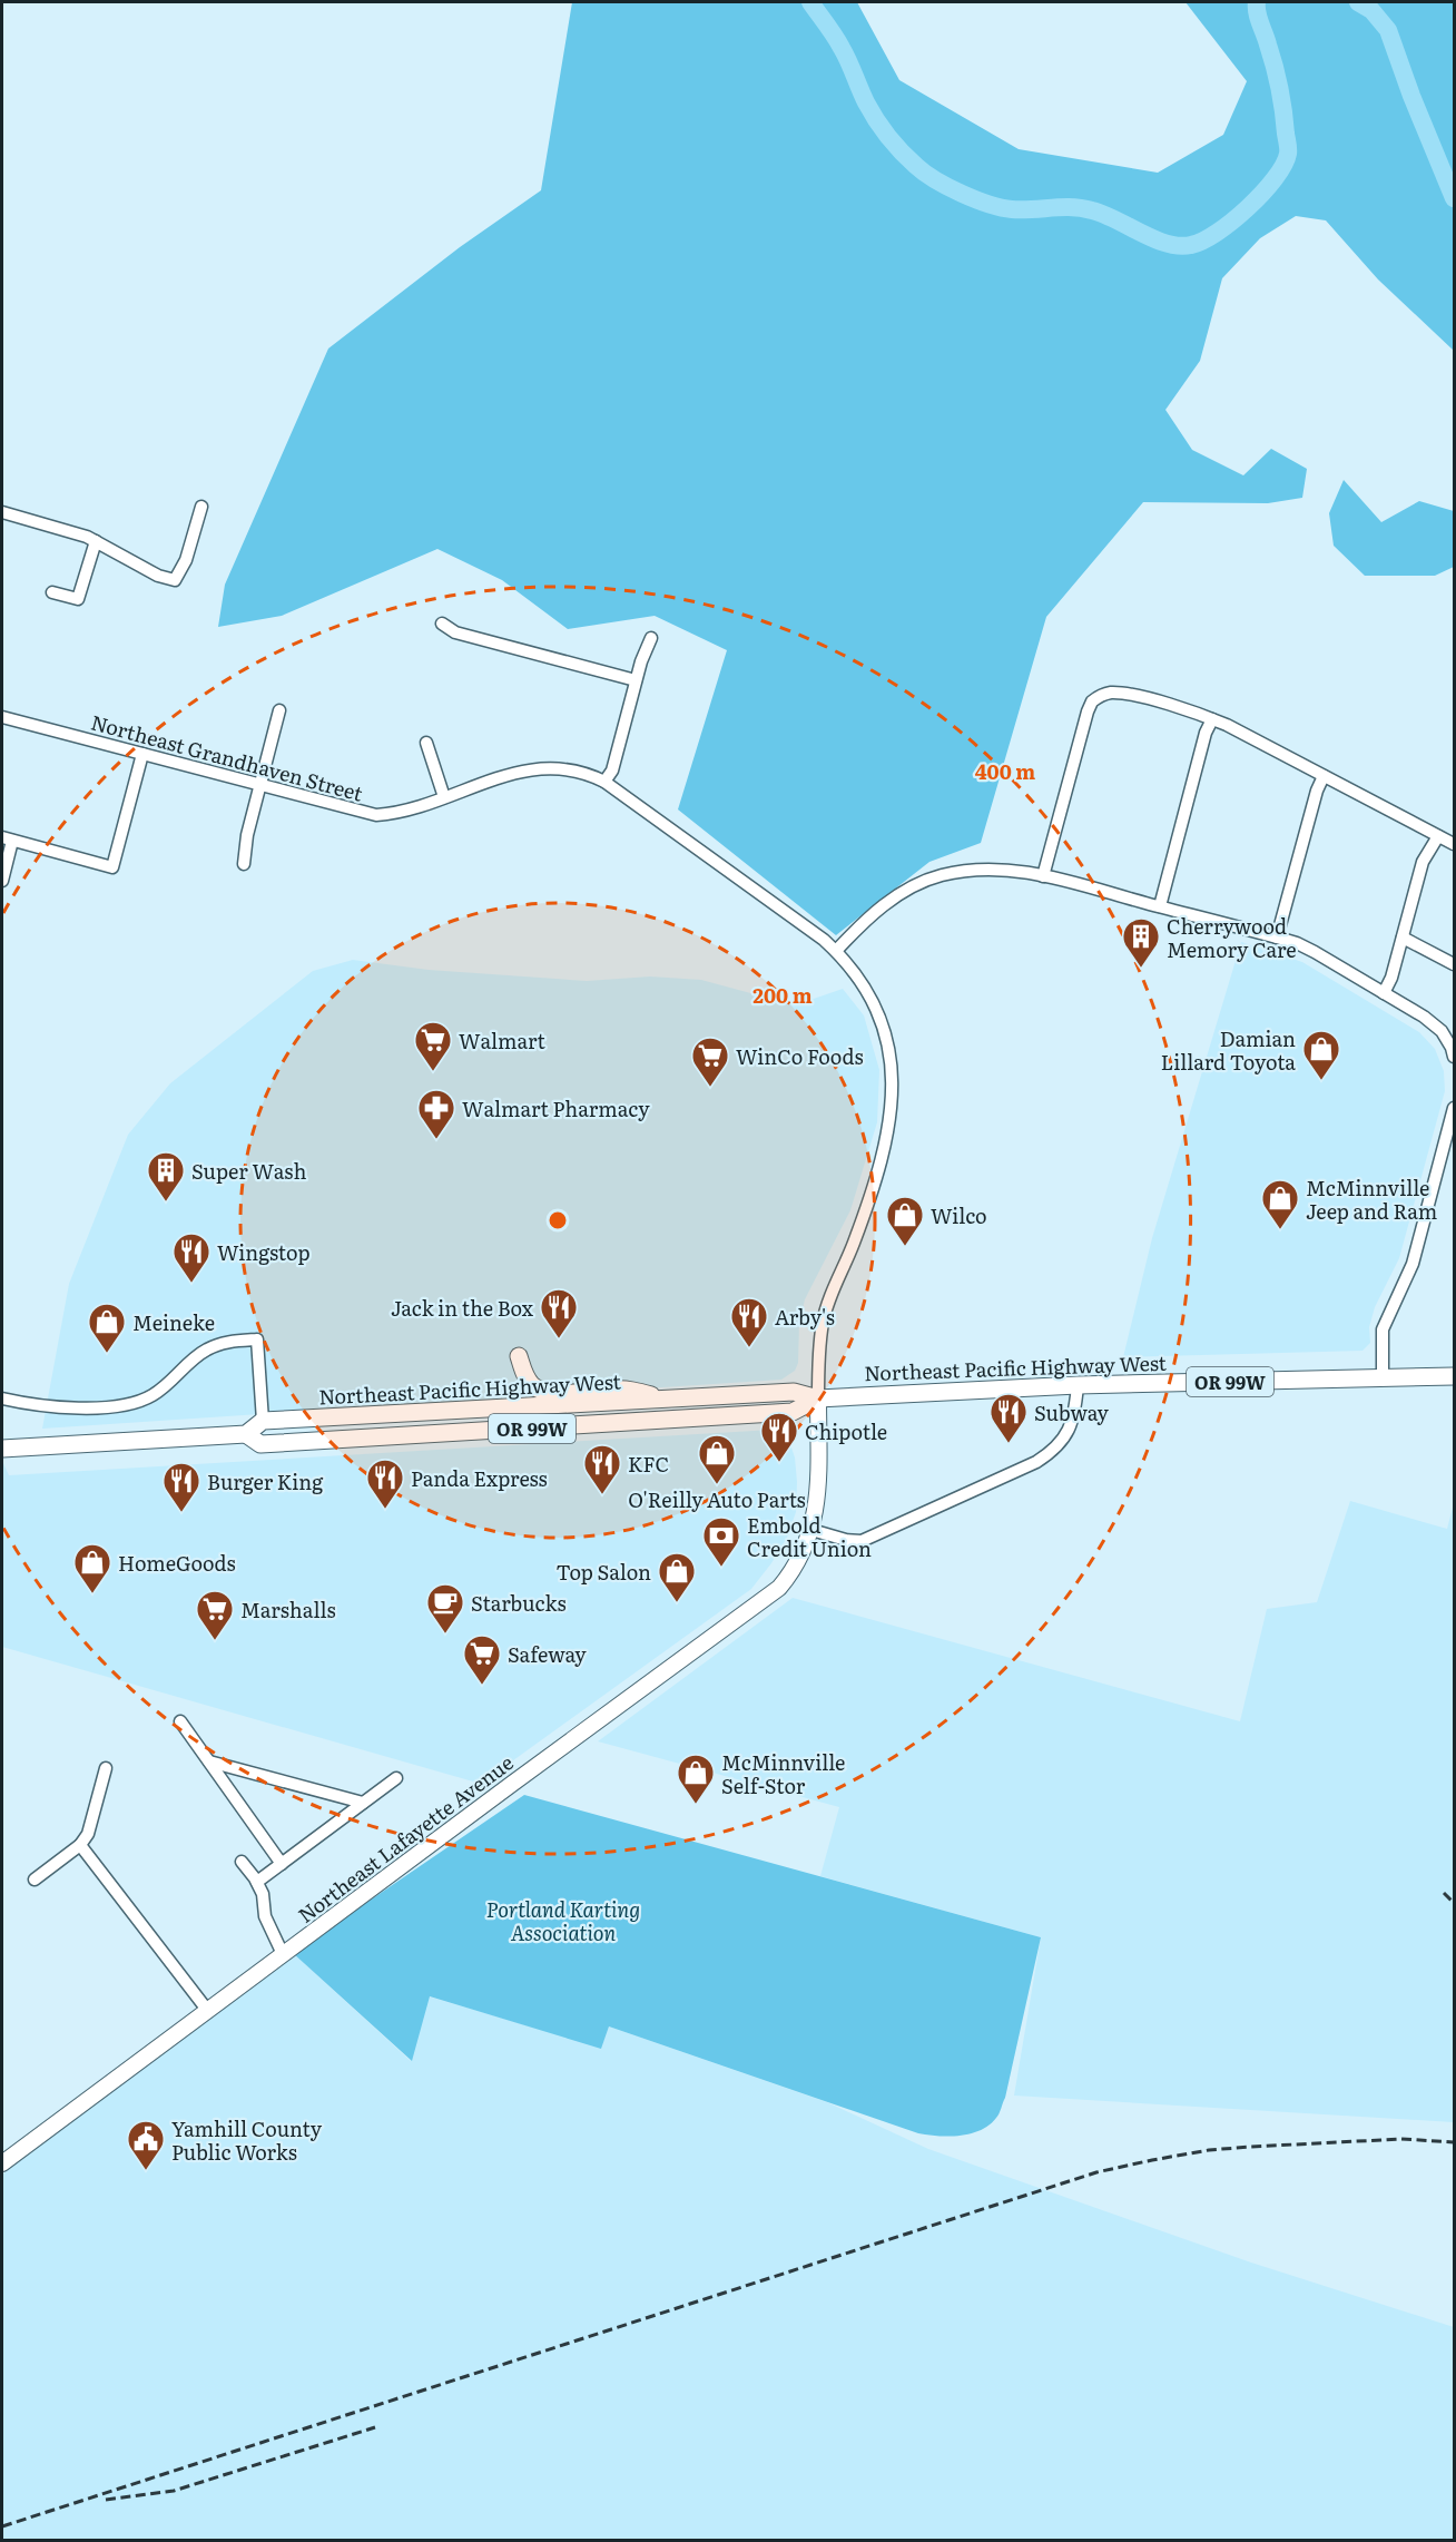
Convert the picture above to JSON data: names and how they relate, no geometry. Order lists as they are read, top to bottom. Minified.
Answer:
{"streets":{"highway":["Northeast Pacific Highway West","OR 99W"],"main road":["Northeast Lafayette Avenue"],"street":["Northeast Grandhaven Street"]},"crossings":[["Northeast Grandhaven Street","Northeast Pacific Highway West"],["Northeast Grandhaven Street","Northeast Lafayette Avenue"],["Northeast Pacific Highway West","Northeast Lafayette Avenue"]],"parks":["Portland Karting Association"],"places":{"building":["Cherrywood Memory Care","Super Wash"],"supermarket":["Walmart","WinCo Foods","Marshalls","Safeway"],"shop":["Damian Lillard Toyota","McMinnville Jeep and Ram","Wilco","Meineke","O'Reilly Auto Parts","HomeGoods","Top Salon","McMinnville Self-Stor"],"pharmacy":["Walmart Pharmacy"],"restaurant":["Wingstop","Jack in the Box","Arby's","Subway","Chipotle","KFC","Panda Express","Burger King"],"bank":["Embold Credit Union"],"cafe":["Starbucks"],"public building":["Yamhill County Public Works"]},"rings":["400 m","200 m"]}
